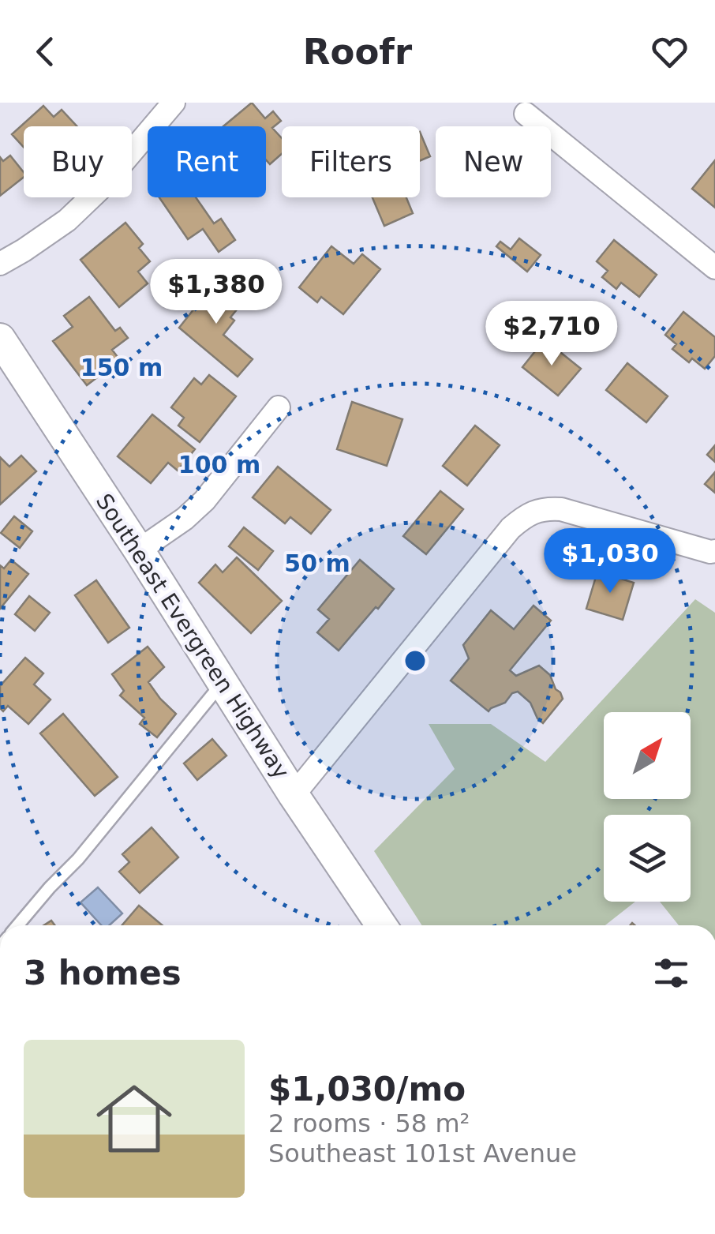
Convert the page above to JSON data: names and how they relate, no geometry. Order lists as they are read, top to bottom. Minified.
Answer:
{"streets":{"street":["Southeast Evergreen Highway"]},"north":"top right","page":{"header":"Roofr","chip":["Buy","Rent","Filters","New"],"price":["$1,380","$2,710","$1,030"],"heading":"3 homes","list":[{"name":"$1,030/mo","note":"2 rooms · 58 m² · Southeast 101st Avenue"}]},"rings":["150 m","100 m","50 m"]}
